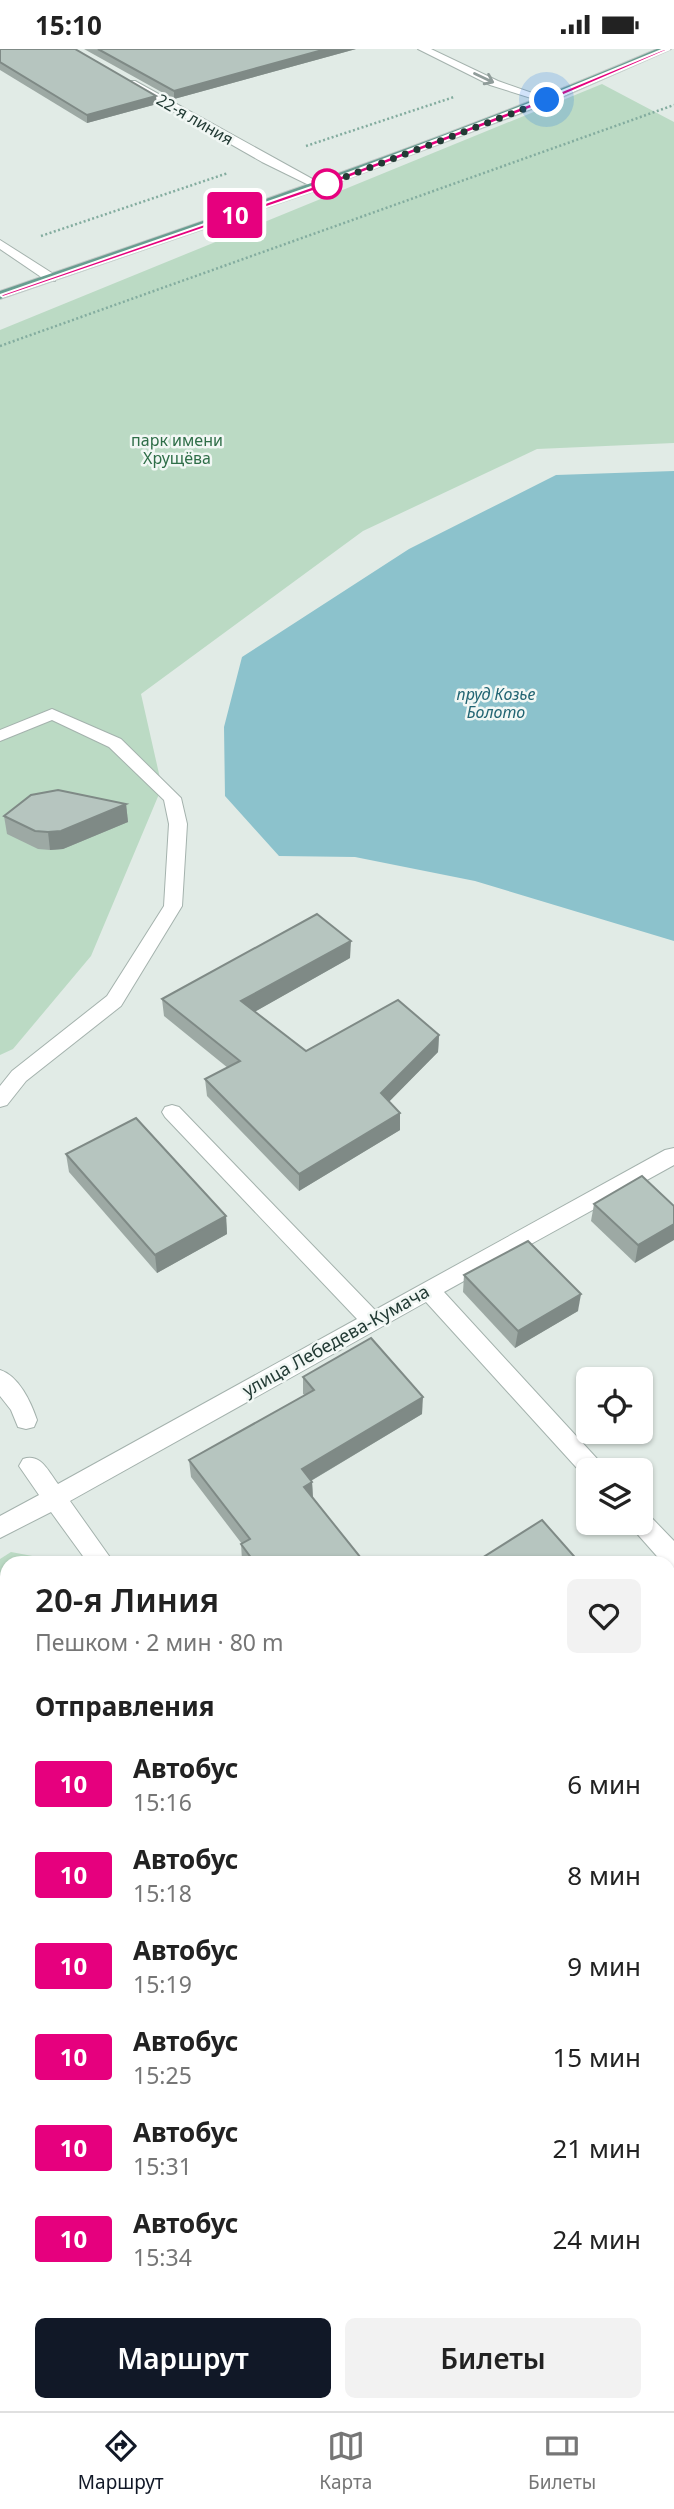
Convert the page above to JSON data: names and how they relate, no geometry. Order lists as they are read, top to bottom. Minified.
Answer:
{"streets":{"street":["22-я линия","улица Лебедева-Кумача"]},"water":["пруд Козье Болото"],"parks":["парк имени Хрущёва"],"lines":["bus line 10"],"page":{"status":"15:10","on_map":"10","heading":[["20-я Линия","Пешком · 2 мин · 80 m"],"Отправления"],"list":[{"mark":"10","name":"Автобус","note":"15:16","value":"6 мин"},{"mark":"10","name":"Автобус","note":"15:18","value":"8 мин"},{"mark":"10","name":"Автобус","note":"15:19","value":"9 мин"},{"mark":"10","name":"Автобус","note":"15:25","value":"15 мин"},{"mark":"10","name":"Автобус","note":"15:31","value":"21 мин"},{"mark":"10","name":"Автобус","note":"15:34","value":"24 мин"}],"buttons":["Маршрут","Билеты"],"tabs":["Маршрут","Карта","Билеты"]}}
